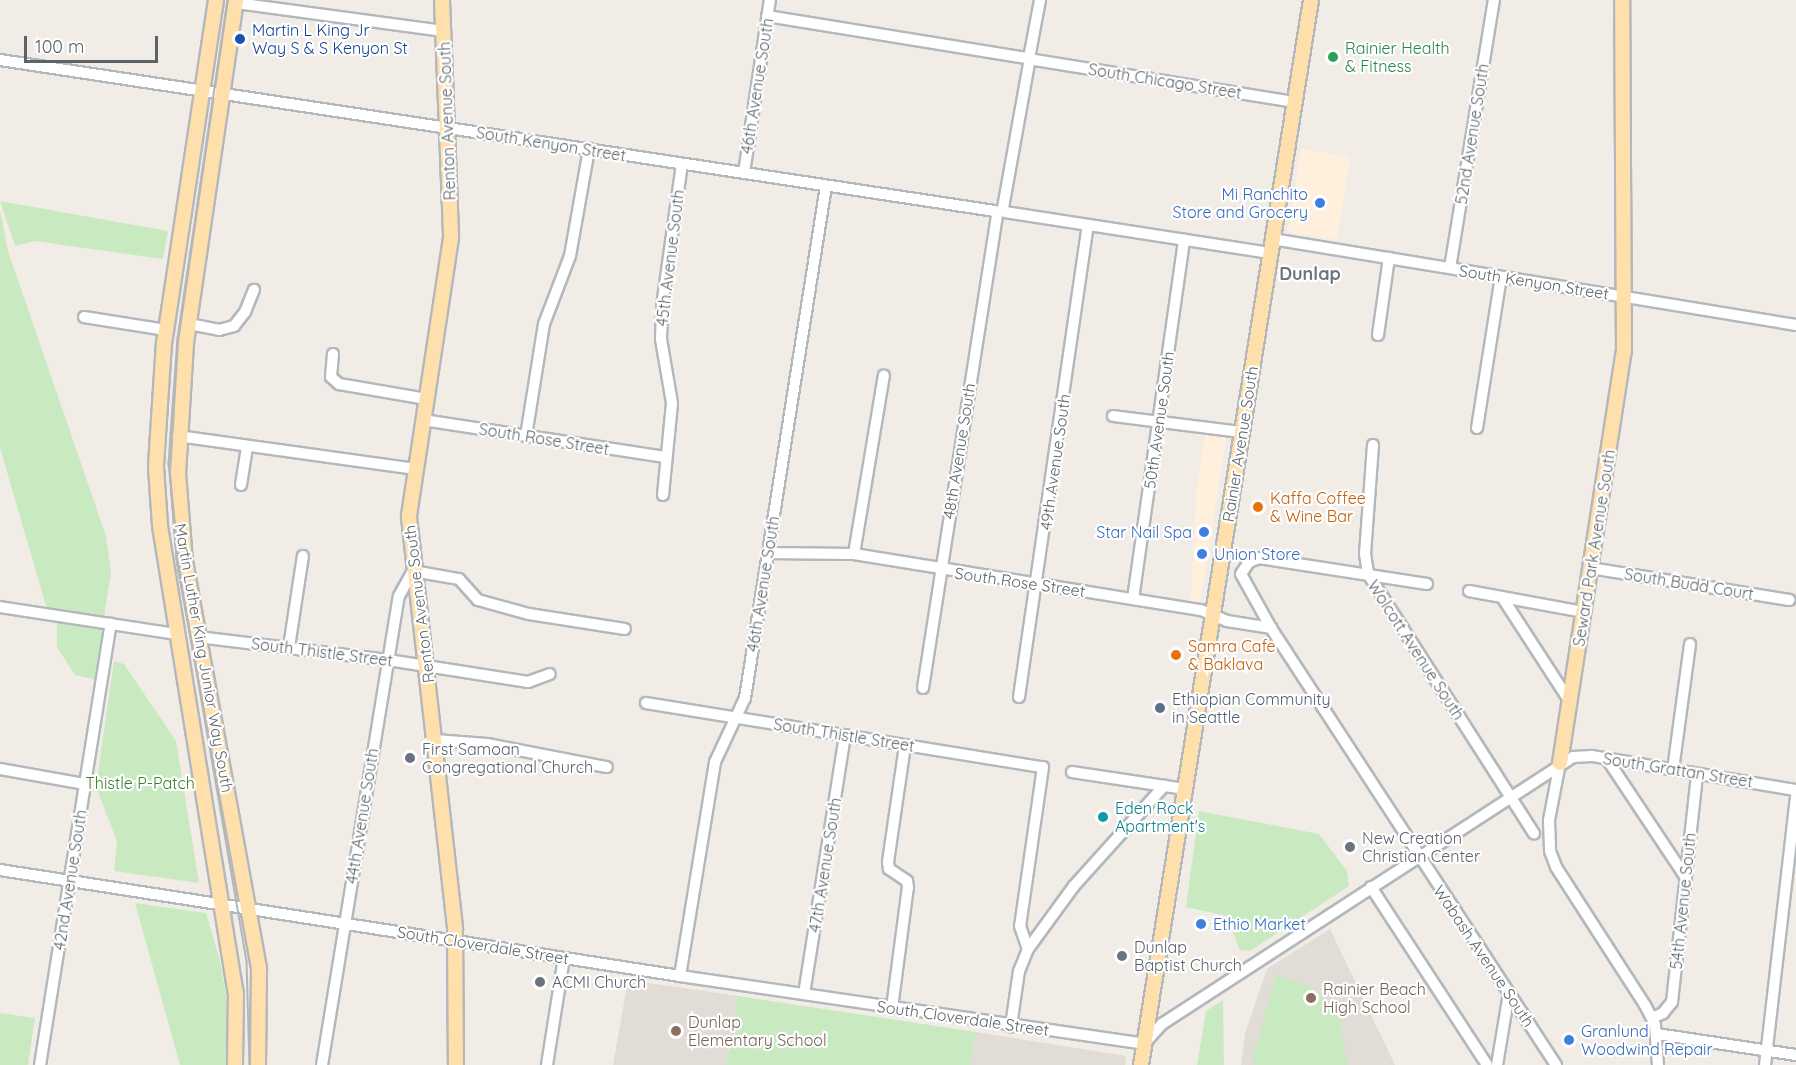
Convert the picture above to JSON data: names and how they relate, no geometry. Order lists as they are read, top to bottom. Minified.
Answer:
{"streets":{"main road":["Renton Avenue South","Rainier Avenue South","Seward Park Avenue South","Martin Luther King Junior Way South"],"street":["South Chicago Street","46th Avenue South","52nd Avenue South","South Kenyon Street","45th Avenue South","50th Avenue South","South Rose Street","48th Avenue South","49th Avenue South","South Budd Court","Wolcott Avenue South","South Thistle Street","South Grattan Street","44th Avenue South","47th Avenue South","42nd Avenue South","54th Avenue South","South Cloverdale Street","Wabash Avenue South"]},"crossings":[["South Chicago Street","46th Avenue South"],["South Chicago Street","Rainier Avenue South"],["South Chicago Street","48th Avenue South"],["46th Avenue South","South Kenyon Street"],["46th Avenue South","South Rose Street"],["46th Avenue South","South Thistle Street"],["46th Avenue South","South Cloverdale Street"],["Renton Avenue South","South Kenyon Street"],["Renton Avenue South","South Rose Street"],["Renton Avenue South","South Thistle Street"],["Renton Avenue South","44th Avenue South"],["Renton Avenue South","South Cloverdale Street"],["52nd Avenue South","South Kenyon Street"],["South Kenyon Street","45th Avenue South"],["South Kenyon Street","50th Avenue South"],["South Kenyon Street","Rainier Avenue South"],["South Kenyon Street","48th Avenue South"],["South Kenyon Street","49th Avenue South"],["South Kenyon Street","Seward Park Avenue South"],["South Kenyon Street","Martin Luther King Junior Way South"],["45th Avenue South","South Rose Street"],["50th Avenue South","South Rose Street"],["South Rose Street","Rainier Avenue South"],["South Rose Street","48th Avenue South"],["South Rose Street","49th Avenue South"],["South Rose Street","Wabash Avenue South"],["Rainier Avenue South","South Cloverdale Street"],["Seward Park Avenue South","South Budd Court"],["Seward Park Avenue South","South Grattan Street"],["Seward Park Avenue South","54th Avenue South"],["Wolcott Avenue South","Wabash Avenue South"],["South Thistle Street","Martin Luther King Junior Way South"],["South Thistle Street","44th Avenue South"],["South Thistle Street","47th Avenue South"],["Martin Luther King Junior Way South","South Cloverdale Street"],["South Grattan Street","54th Avenue South"],["44th Avenue South","South Cloverdale Street"],["47th Avenue South","South Cloverdale Street"],["42nd Avenue South","South Cloverdale Street"]],"districts":["Dunlap"],"parks":["Thistle P-Patch"],"places":["Martin L King Jr Way S & S Kenyon St","Rainier Health & Fitness","Mi Ranchito Store and Grocery","Kaffa Coffee & Wine Bar","Star Nail Spa","Union Store","Samra Cafe & Baklava","Ethiopian Community in Seattle","First Samoan Congregational Church","Eden Rock Apartment's","New Creation Christian Center","Ethio Market","Dunlap Baptist Church","ACMI Church","Rainier Beach High School","Dunlap Elementary School","Granlund Woodwind Repair"],"scale_bar":"100 m"}
